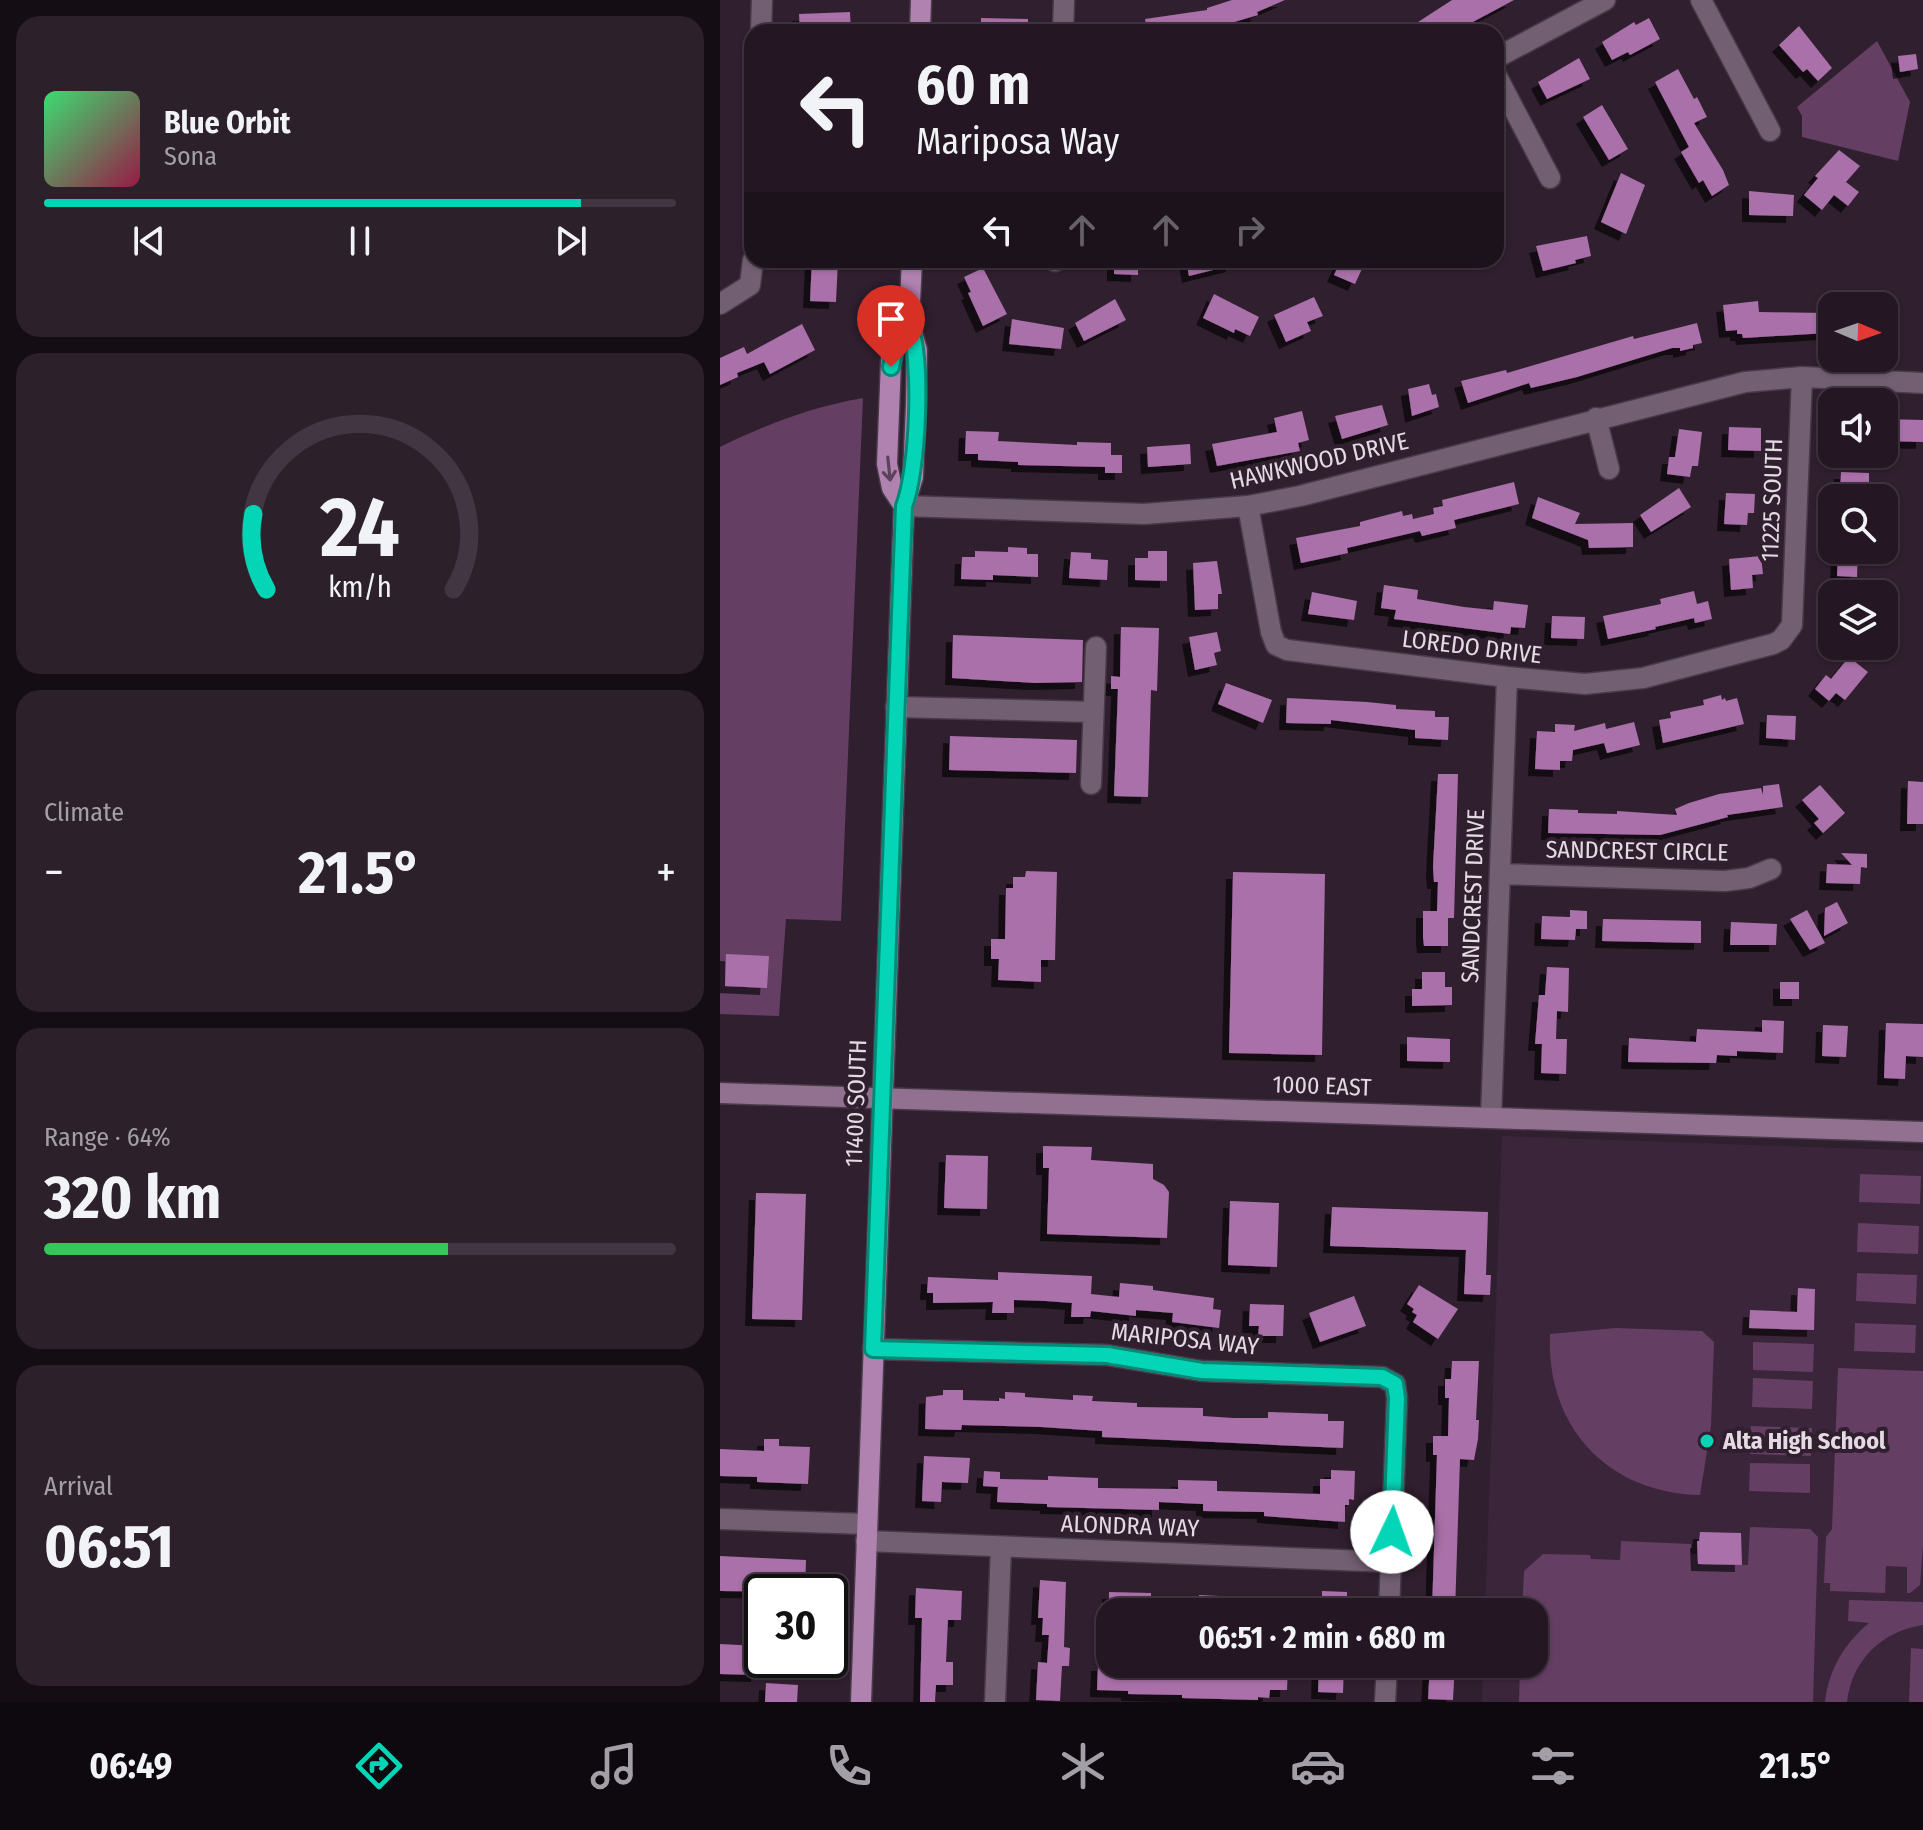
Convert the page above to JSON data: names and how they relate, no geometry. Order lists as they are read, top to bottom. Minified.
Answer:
{"streets":{"main road":["11400 SOUTH"],"street":["HAWKWOOD DRIVE","11225 SOUTH","LOREDO DRIVE","SANDCREST CIRCLE","SANDCREST DRIVE","1000 EAST","MARIPOSA WAY","ALONDRA WAY"]},"crossings":[["HAWKWOOD DRIVE","11225 SOUTH"],["HAWKWOOD DRIVE","LOREDO DRIVE"],["HAWKWOOD DRIVE","11400 SOUTH"],["11225 SOUTH","LOREDO DRIVE"],["LOREDO DRIVE","SANDCREST DRIVE"],["SANDCREST CIRCLE","SANDCREST DRIVE"],["SANDCREST DRIVE","1000 EAST"],["1000 EAST","11400 SOUTH"],["11400 SOUTH","MARIPOSA WAY"],["11400 SOUTH","ALONDRA WAY"],["MARIPOSA WAY","ALONDRA WAY"]],"places":["Alta High School"],"north":"right","page":{"turn":["60 m","Mariposa Way"],"song":["Blue Orbit","Sona"],"tile":["Climate",["Range · 64%","320 km"],["Arrival","06:51"]],"heat":["−","21.5°","+"],"limit":"30","trip":"06:51 · 2 min · 680 m","tabs":["06:49","21.5°"],"gauge":["24","km/h"]}}
